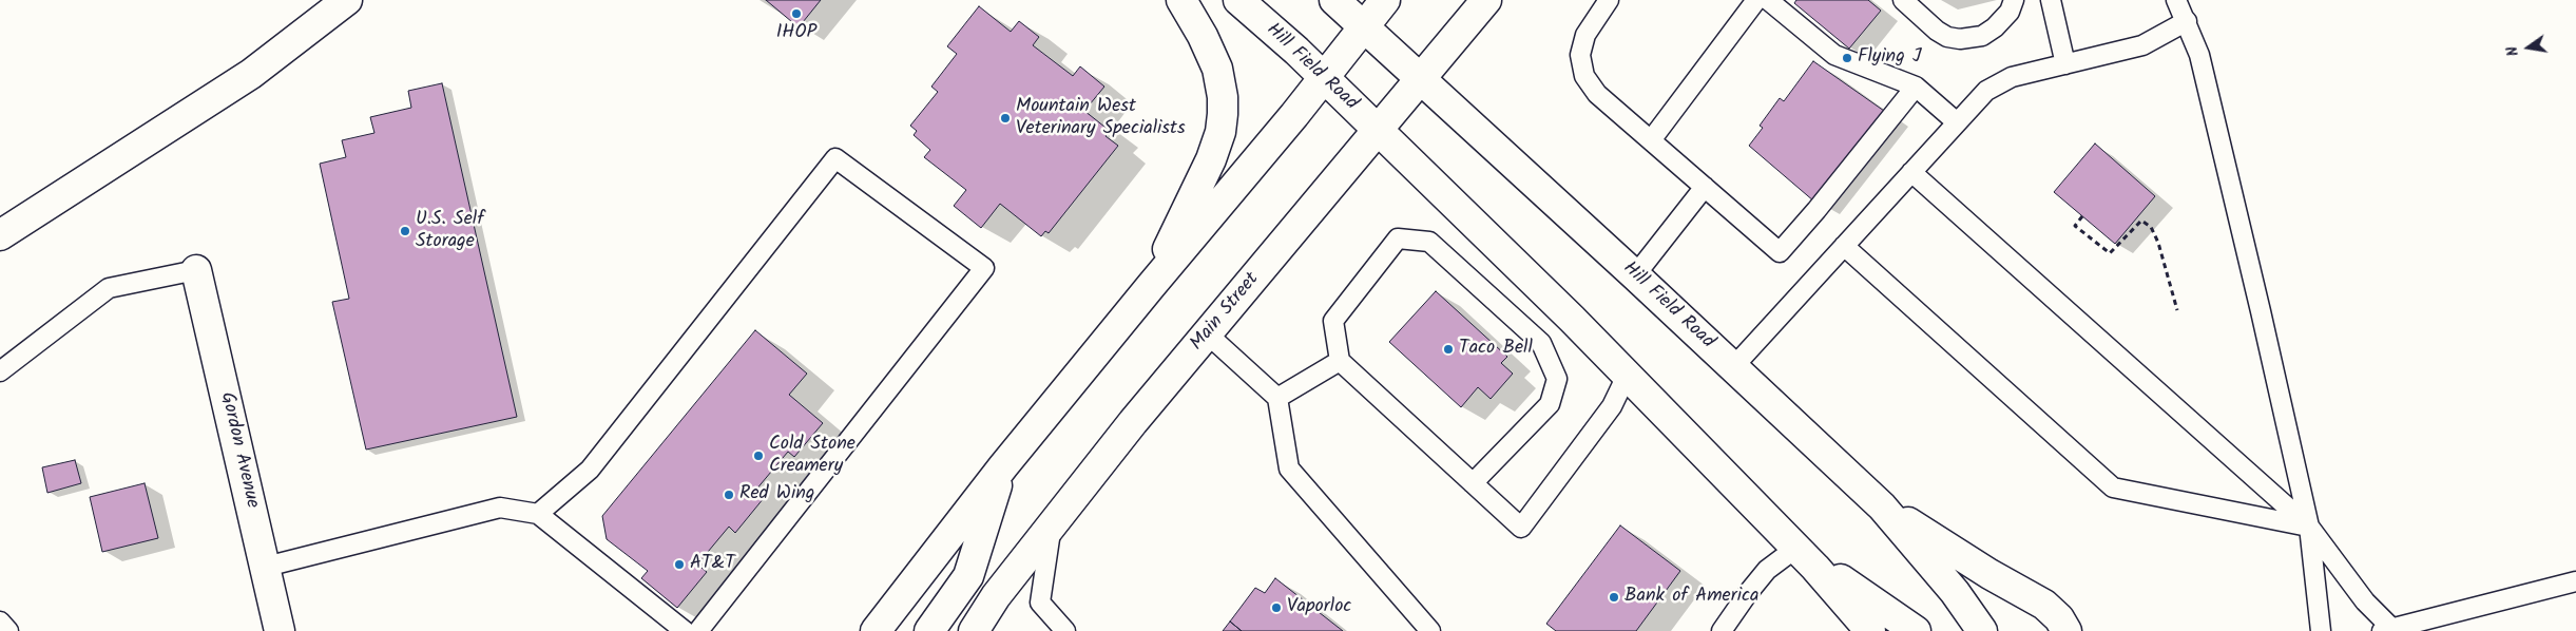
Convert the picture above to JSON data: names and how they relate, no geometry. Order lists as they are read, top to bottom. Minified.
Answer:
{"streets":{"main road":["Hill Field Road","Main Street","Gordon Avenue"]},"crossings":[["Hill Field Road","Main Street"]],"places":["IHOP","Flying J","Mountain West Veterinary Specialists","U.S. Self Storage","Taco Bell","Cold Stone Creamery","Red Wing","AT&T","Bank of America","Vaporloc"],"north":"left"}
